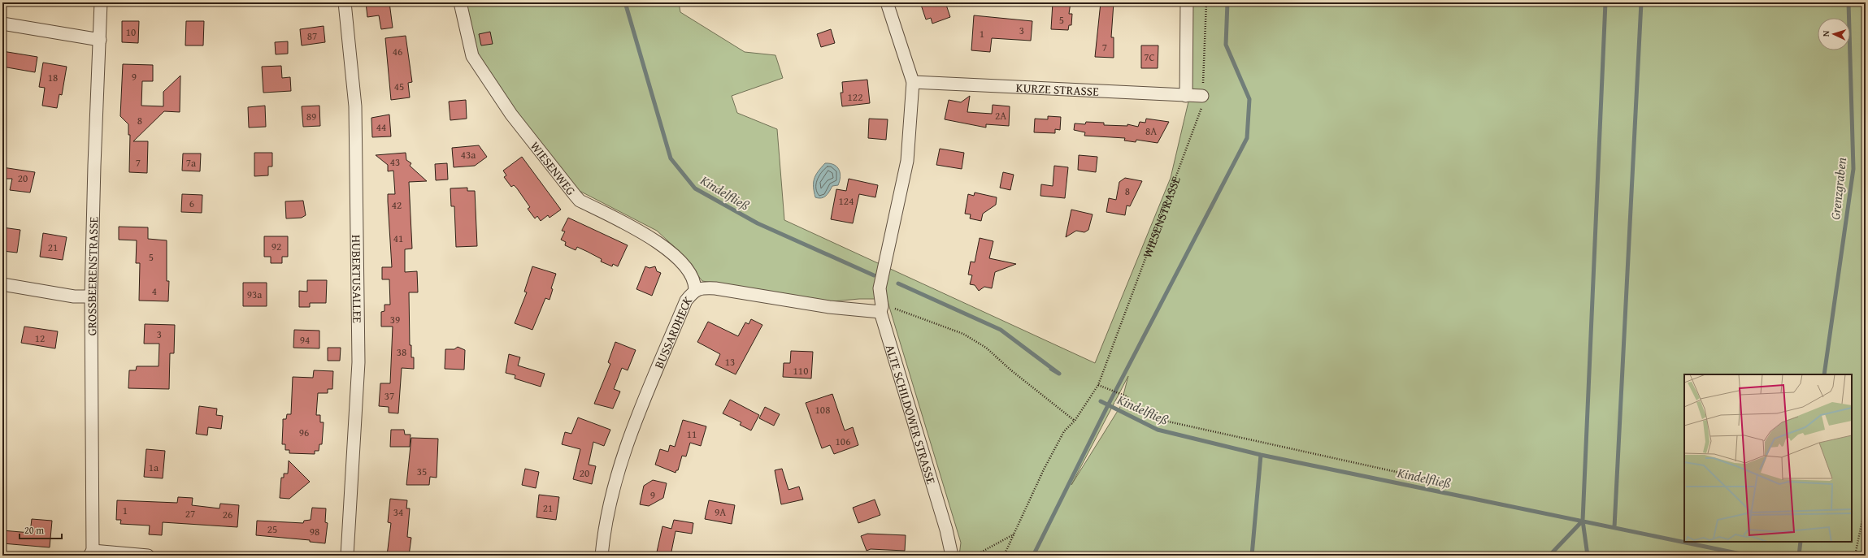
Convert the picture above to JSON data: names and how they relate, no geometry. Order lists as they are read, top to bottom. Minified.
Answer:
{"streets":{"street":["KURZE STRASSE","WIESENWEG","GROSSBEERENSTRASSE","HUBERTUSALLEE","BUSSARDHECK","ALTE SCHILDOWER STRASSE"],"path":["WIESENSTRASSE"]},"crossings":[["KURZE STRASSE","WIESENSTRASSE"],["KURZE STRASSE","ALTE SCHILDOWER STRASSE"],["WIESENWEG","BUSSARDHECK"],["BUSSARDHECK","ALTE SCHILDOWER STRASSE"]],"water":["Grenzgraben","Kindelfließ"],"house_numbers":["5","3","10","1","87","7","46","7C","9","18","45","122","2A","89","8","44","8A","43a","43","7","7a","20","8","124","6","42","41","92","21","5","4","93a","39","3","12","94","38","13","110","37","108","96","11","106","1a","35","20","9","21","1","34","9A","27","26","25","98"],"scale_bar":"20 m","north":"left"}
